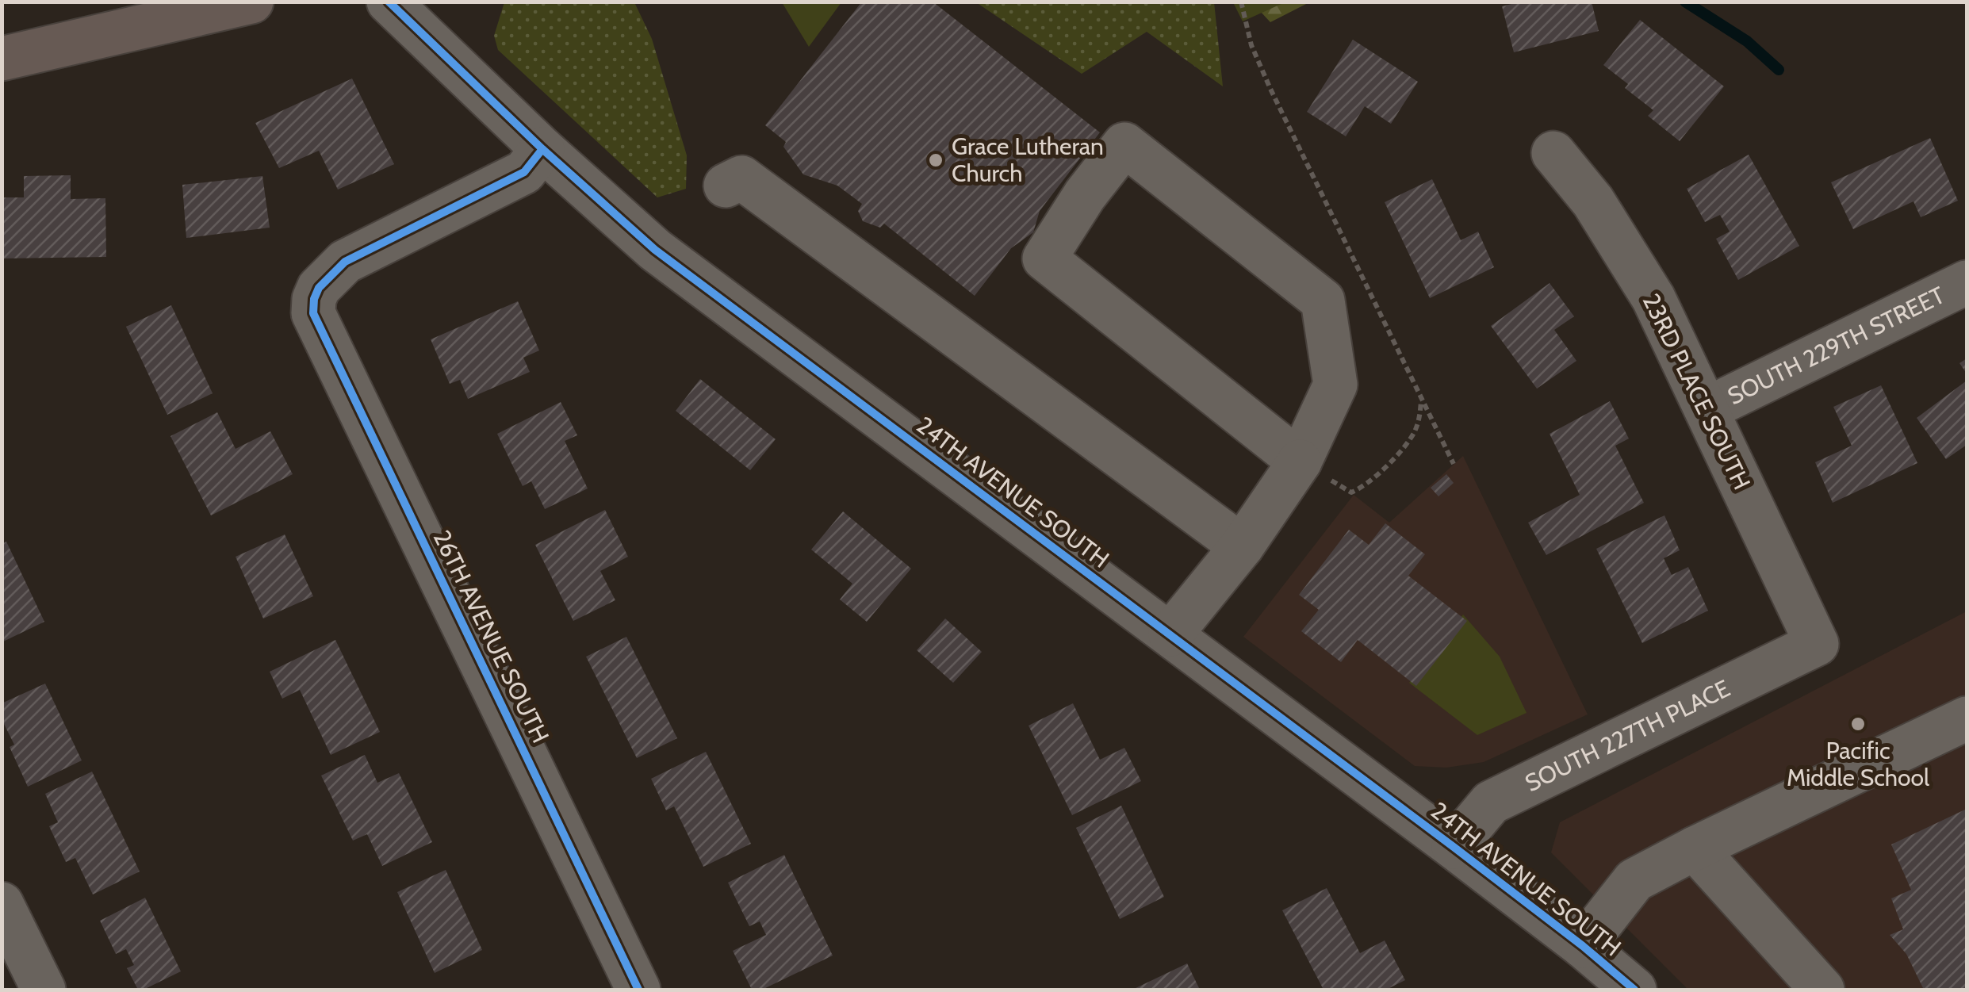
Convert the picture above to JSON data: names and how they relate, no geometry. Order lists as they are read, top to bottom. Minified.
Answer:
{"streets":{"street":["SOUTH 229TH STREET","23RD PLACE SOUTH","24TH AVENUE SOUTH","26TH AVENUE SOUTH","SOUTH 227TH PLACE"]},"crossings":[["SOUTH 229TH STREET","23RD PLACE SOUTH"],["23RD PLACE SOUTH","SOUTH 227TH PLACE"],["24TH AVENUE SOUTH","26TH AVENUE SOUTH"],["24TH AVENUE SOUTH","SOUTH 227TH PLACE"]],"places":["Grace Lutheran Church","Pacific Middle School"]}
